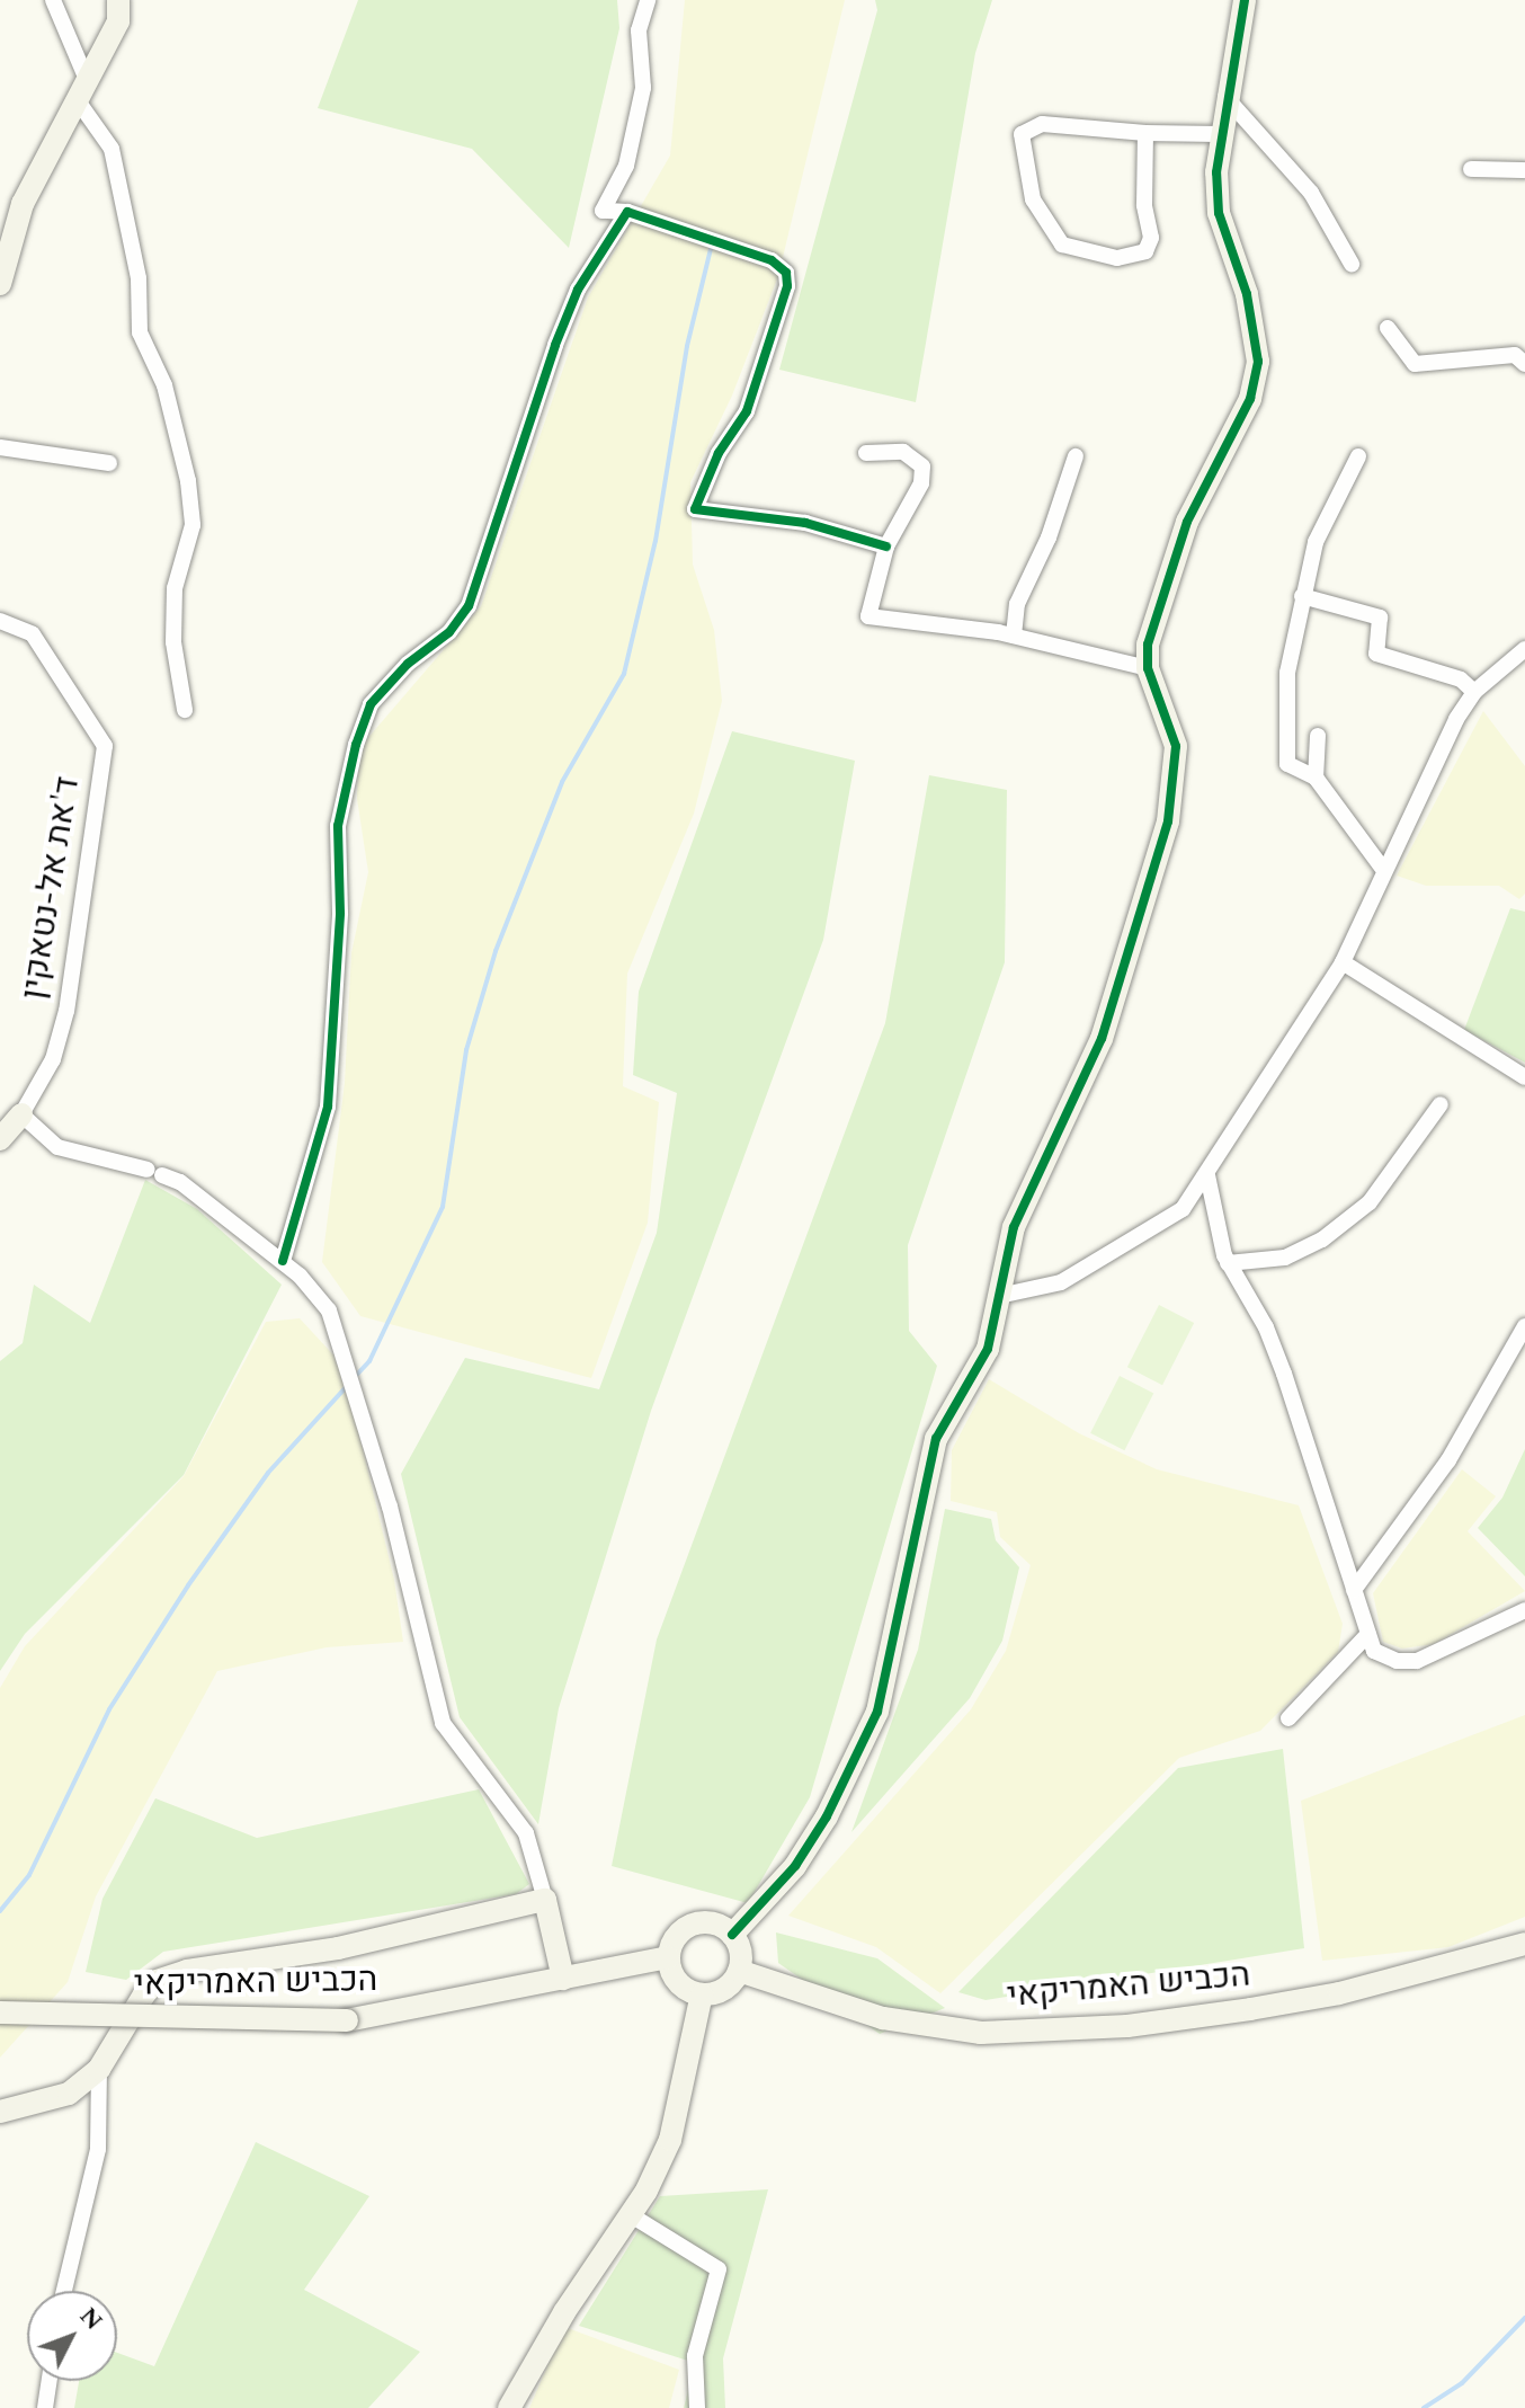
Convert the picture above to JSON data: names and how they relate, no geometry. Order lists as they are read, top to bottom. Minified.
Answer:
{"streets":{"street":["ד'את אל-נטאקין","הכביש האמריקאי"]},"north":"top right"}
